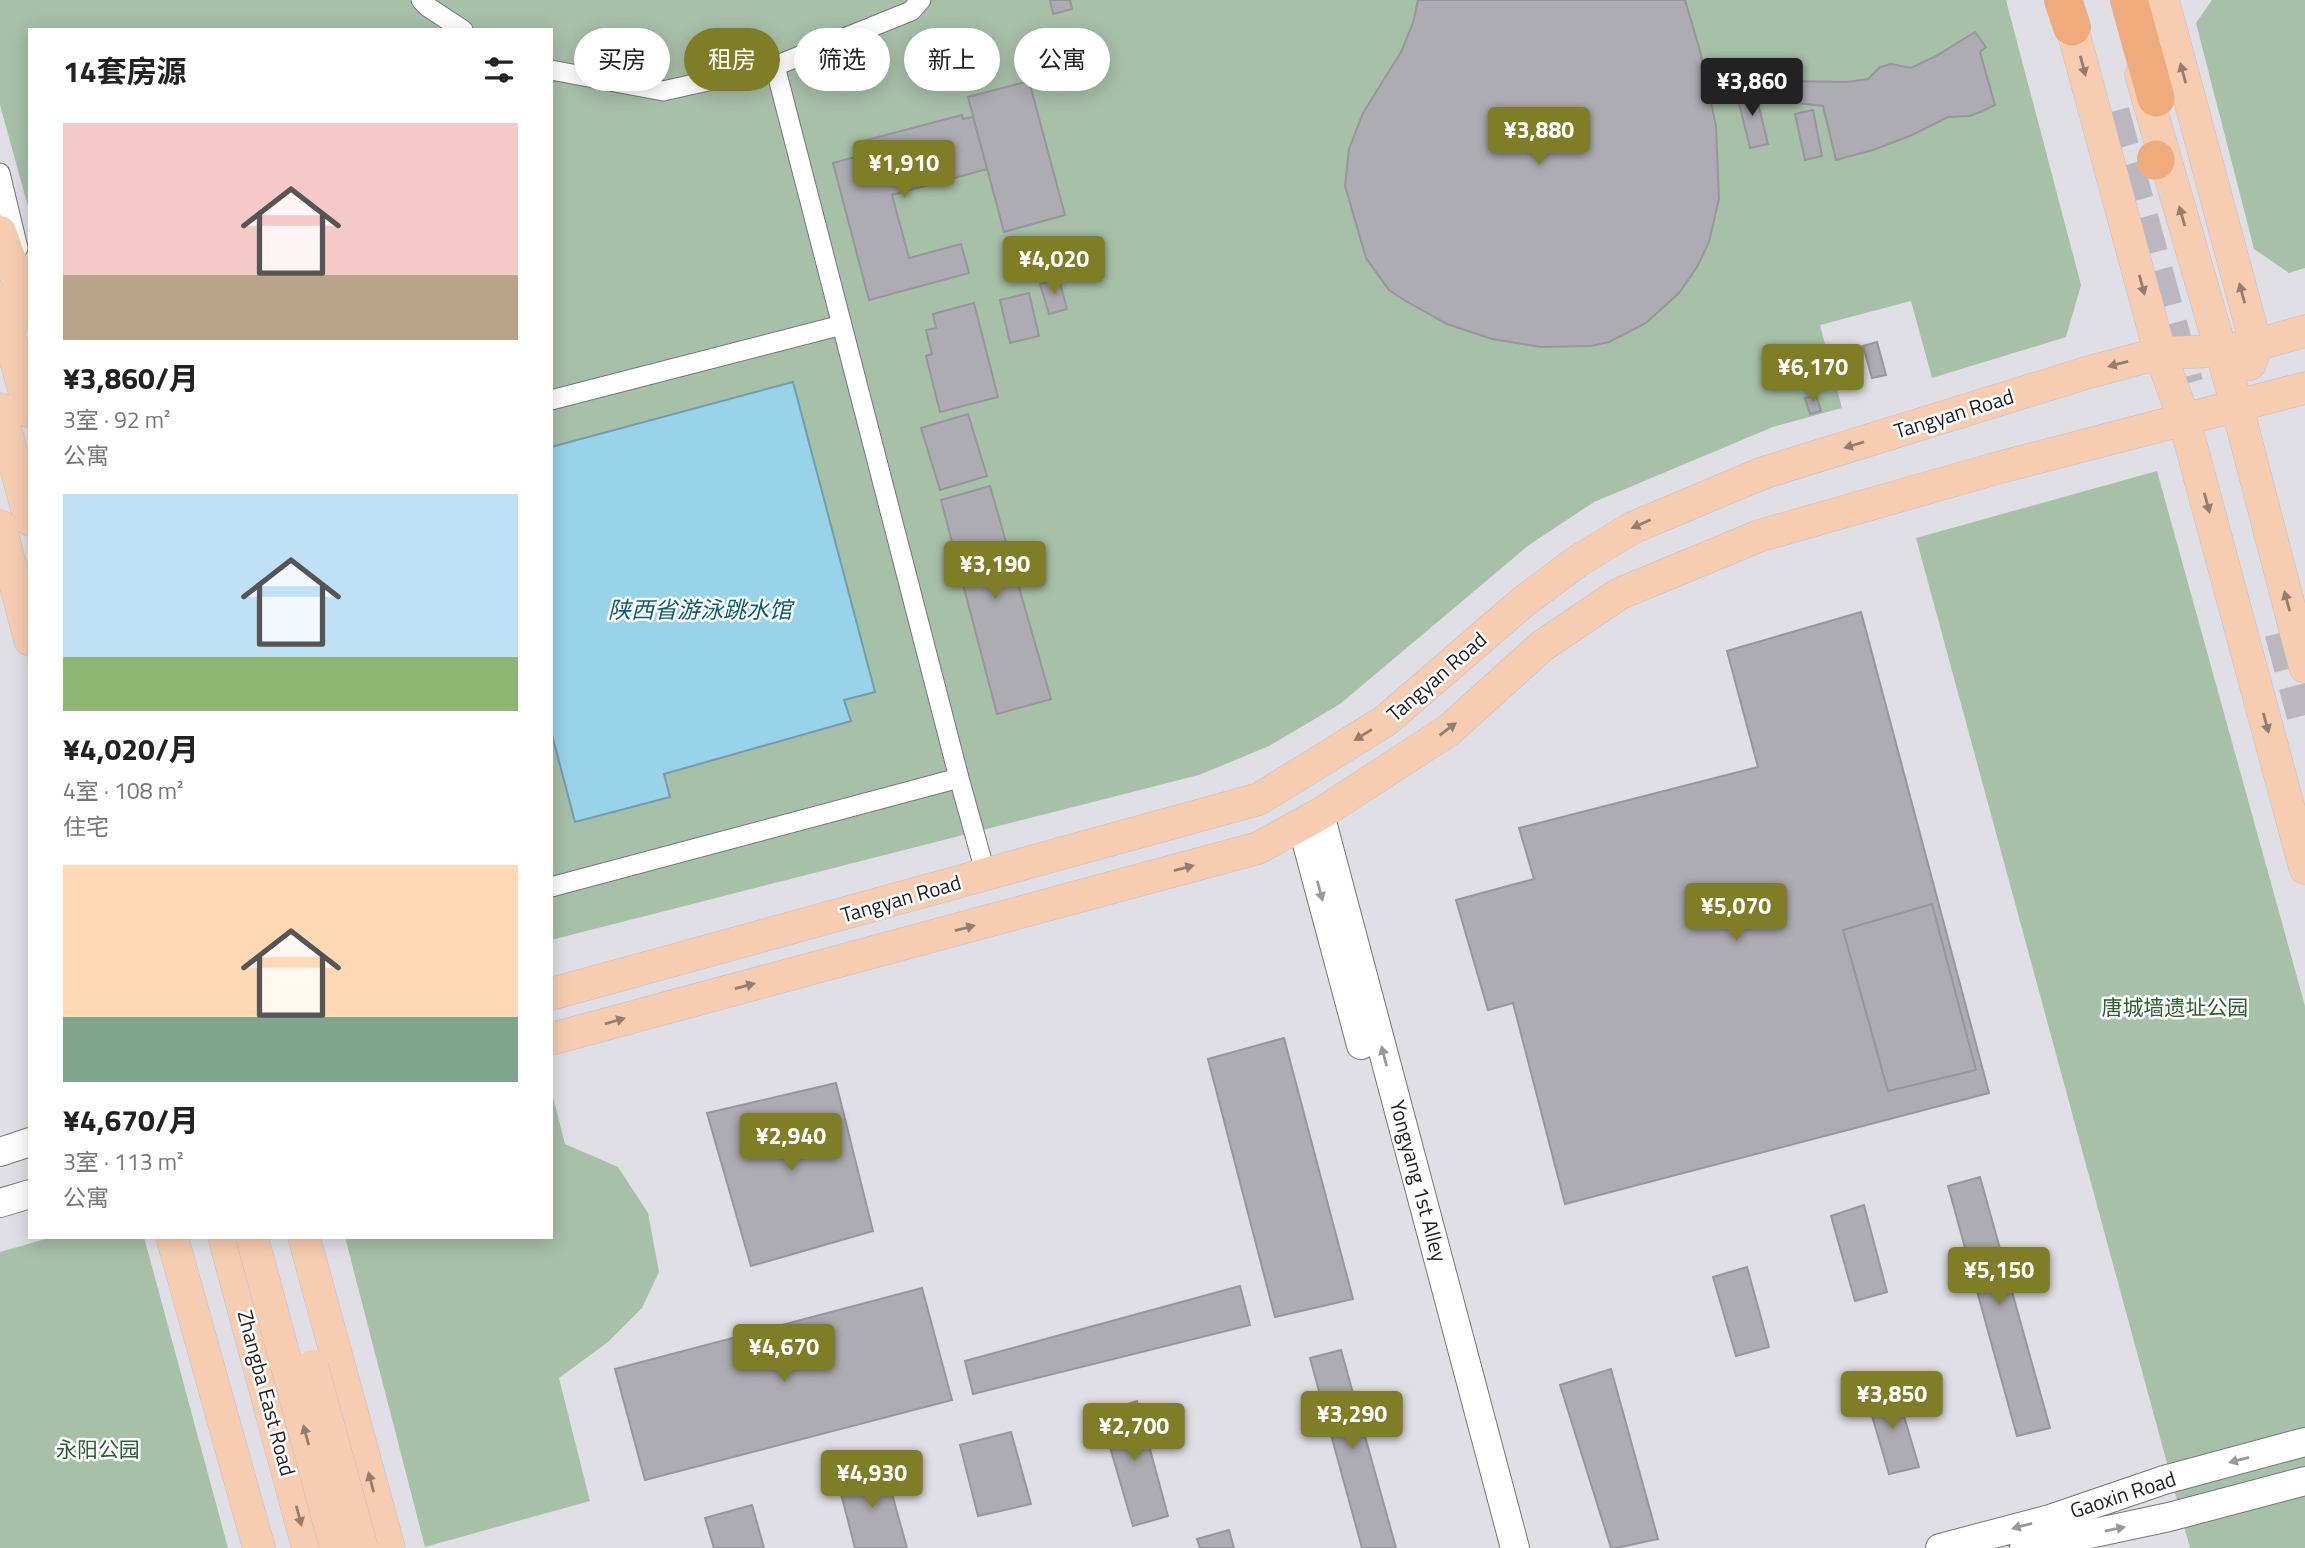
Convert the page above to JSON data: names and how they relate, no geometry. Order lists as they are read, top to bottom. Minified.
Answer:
{"streets":{"main road":["Tangyan Road","Zhangba East Road"],"street":["Yongyang 1st Alley","Gaoxin Road"]},"crossings":[["Tangyan Road","Yongyang 1st Alley"]],"water":["陕西省游泳跳水馆"],"parks":["唐城墙遗址公园","永阳公园"],"page":{"chip":["买房","租房","筛选","新上","公寓"],"heading":"14套房源","price":["¥3,860","¥3,880","¥1,910","¥4,020","¥6,170","¥3,190","¥5,070","¥2,940","¥5,150","¥4,670","¥3,850","¥3,290","¥2,700","¥4,930"],"list":[{"name":"¥3,860/月","note":"3室 · 92 m² · 公寓"},{"name":"¥4,020/月","note":"4室 · 108 m² · 住宅"},{"name":"¥4,670/月","note":"3室 · 113 m² · 公寓"}]}}
